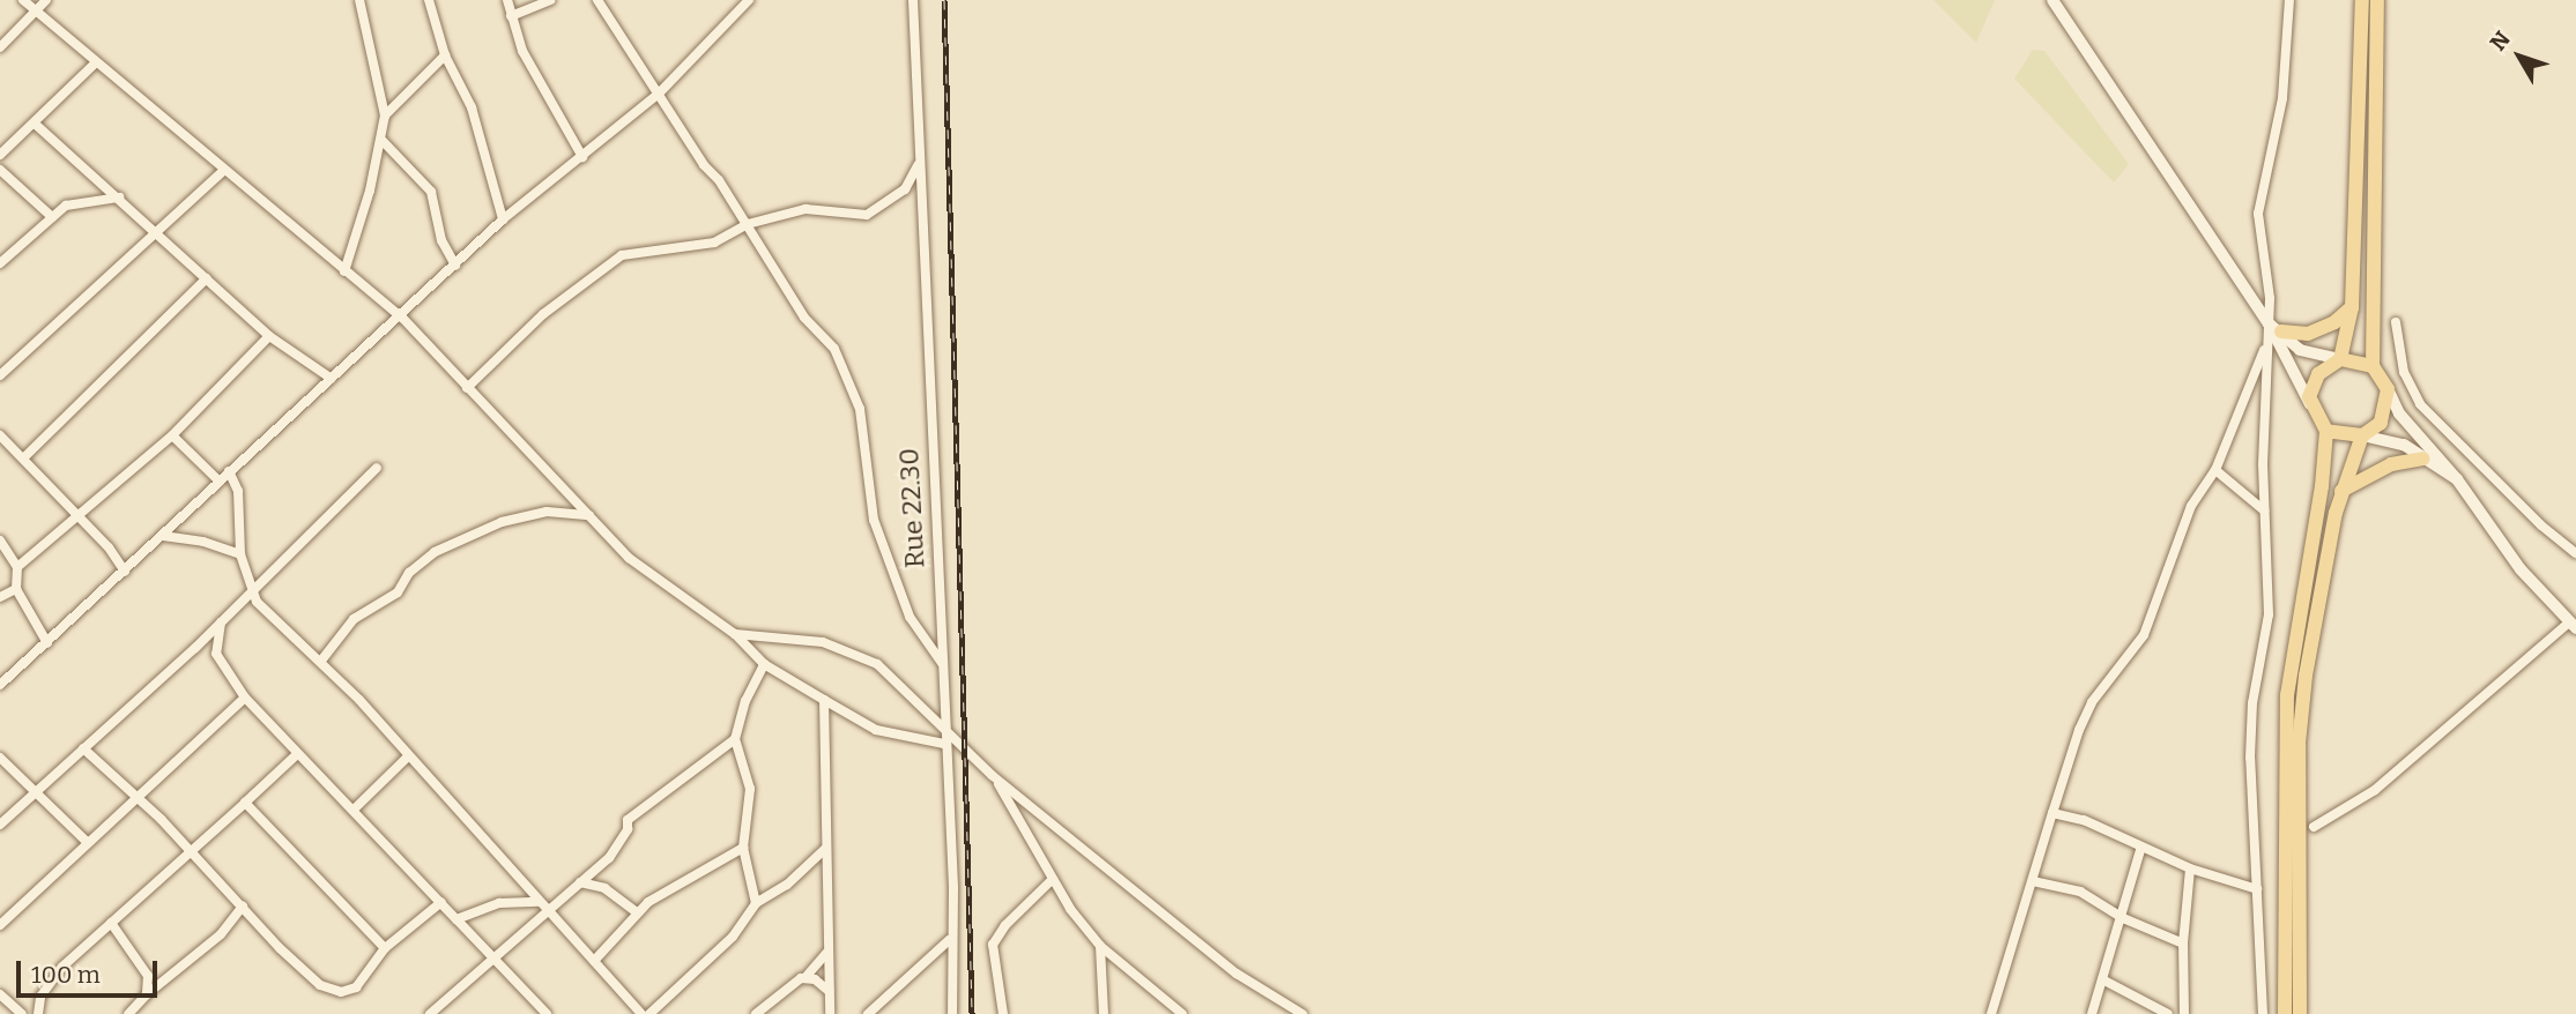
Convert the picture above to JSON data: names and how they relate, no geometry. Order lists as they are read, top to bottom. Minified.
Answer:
{"streets":{"street":["Rue 22.30"]},"scale_bar":"100 m","north":"top left"}
